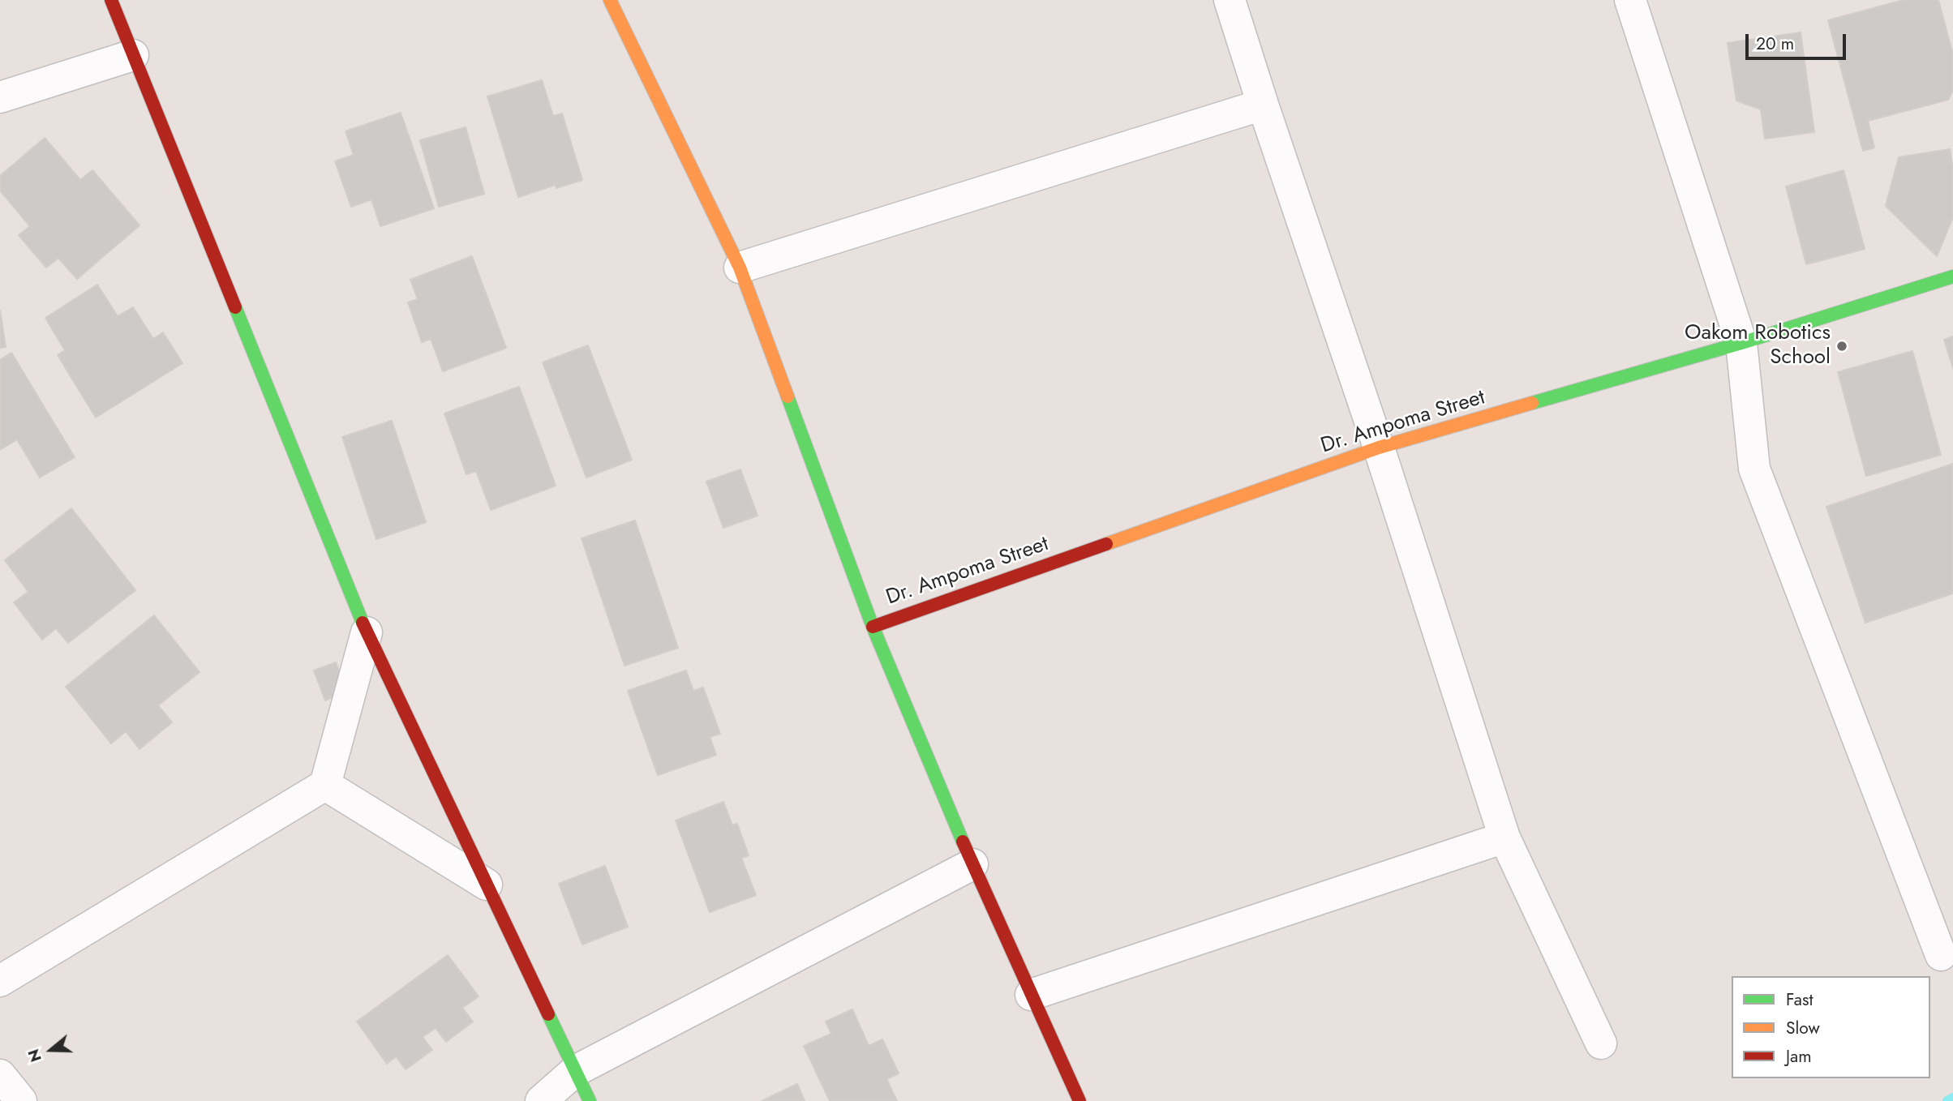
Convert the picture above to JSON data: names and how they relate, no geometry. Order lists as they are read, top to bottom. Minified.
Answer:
{"streets":{"street":["Dr. Ampoma Street"]},"places":["Oakom Robotics School"],"legend":["Fast","Slow","Jam"],"scale_bar":"20 m","north":"left"}
